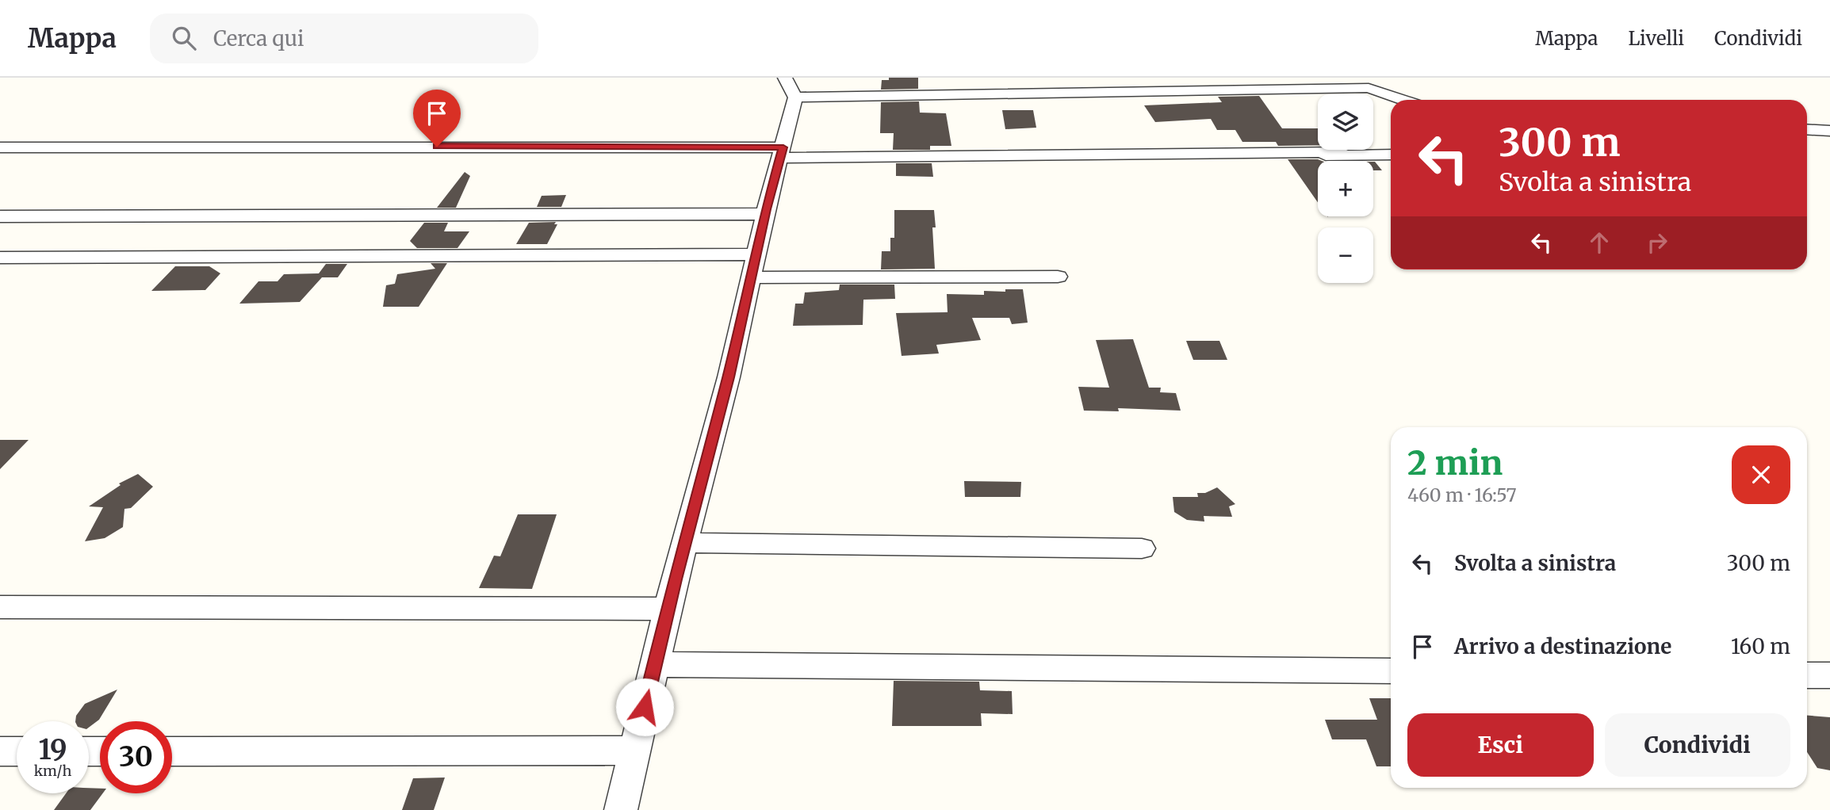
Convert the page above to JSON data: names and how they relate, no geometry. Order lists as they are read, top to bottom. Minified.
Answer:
{"page":{"header":"Mappa","search":"Cerca qui","nav":["Mappa","Livelli","Condividi"],"map_buttons":["+","−"],"turn":["300 m","Svolta a sinistra"],"heading":["2 min","460 m · 16:57"],"list":[{"name":"Svolta a sinistra","value":"300 m"},{"name":"Arrivo a destinazione","value":"160 m"}],"buttons":["Esci","Condividi"],"speed":"19 km/h","limit":"30"}}
